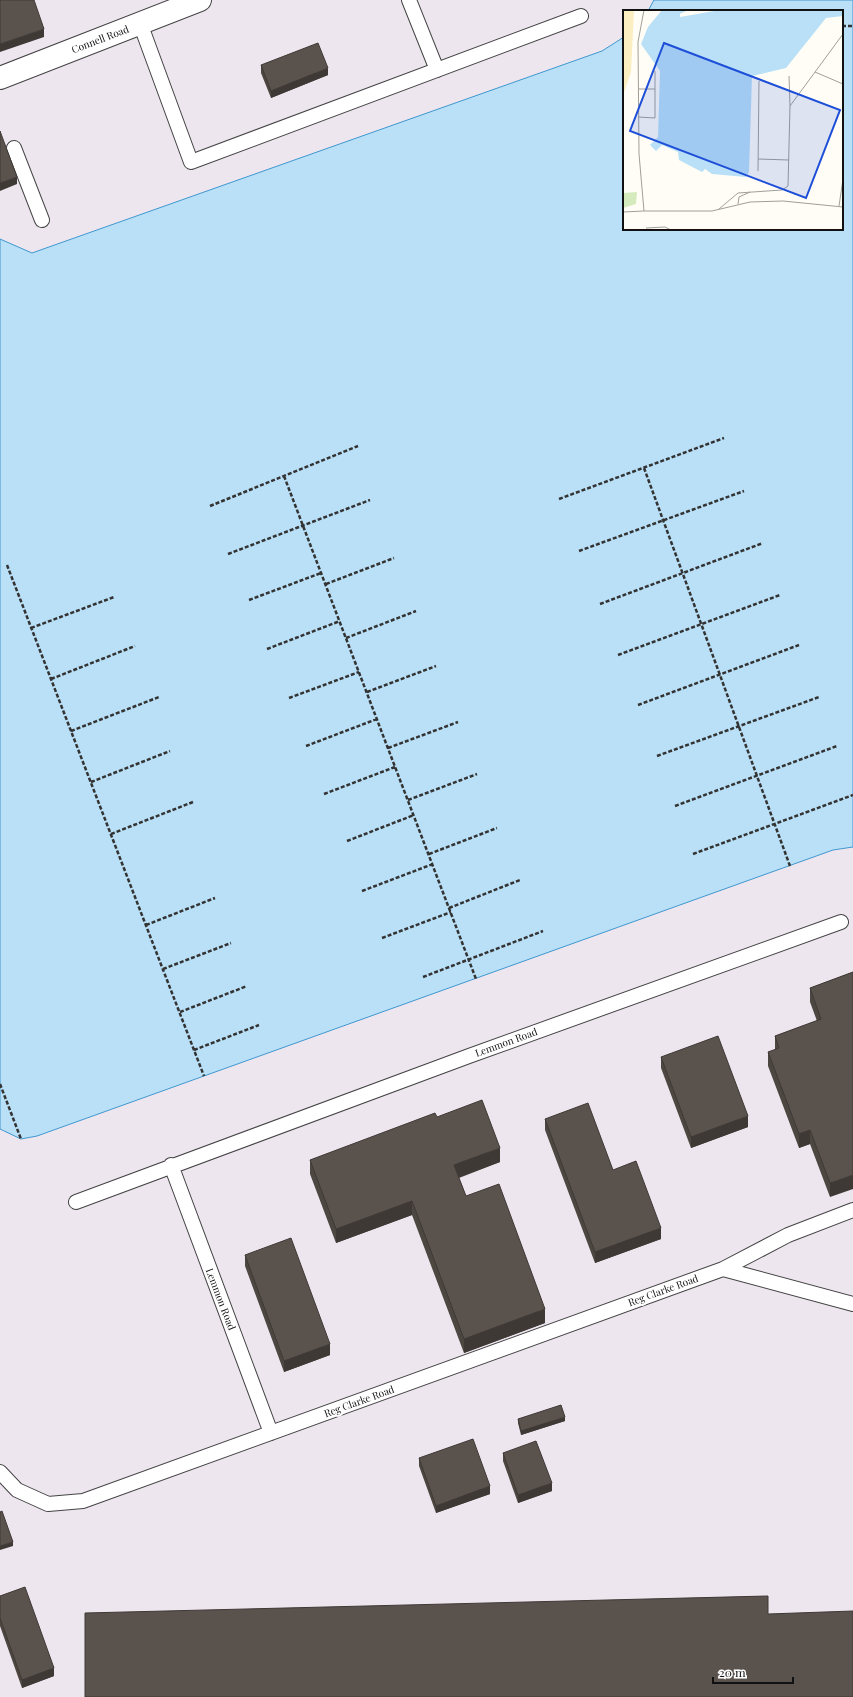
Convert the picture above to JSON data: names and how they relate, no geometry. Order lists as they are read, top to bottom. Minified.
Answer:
{"streets":{"street":["Connell Road"],"lane":["Lemmon Road","Reg Clarke Road"]},"crossings":[["Lemmon Road","Reg Clarke Road"]],"scale_bar":"20 m"}
